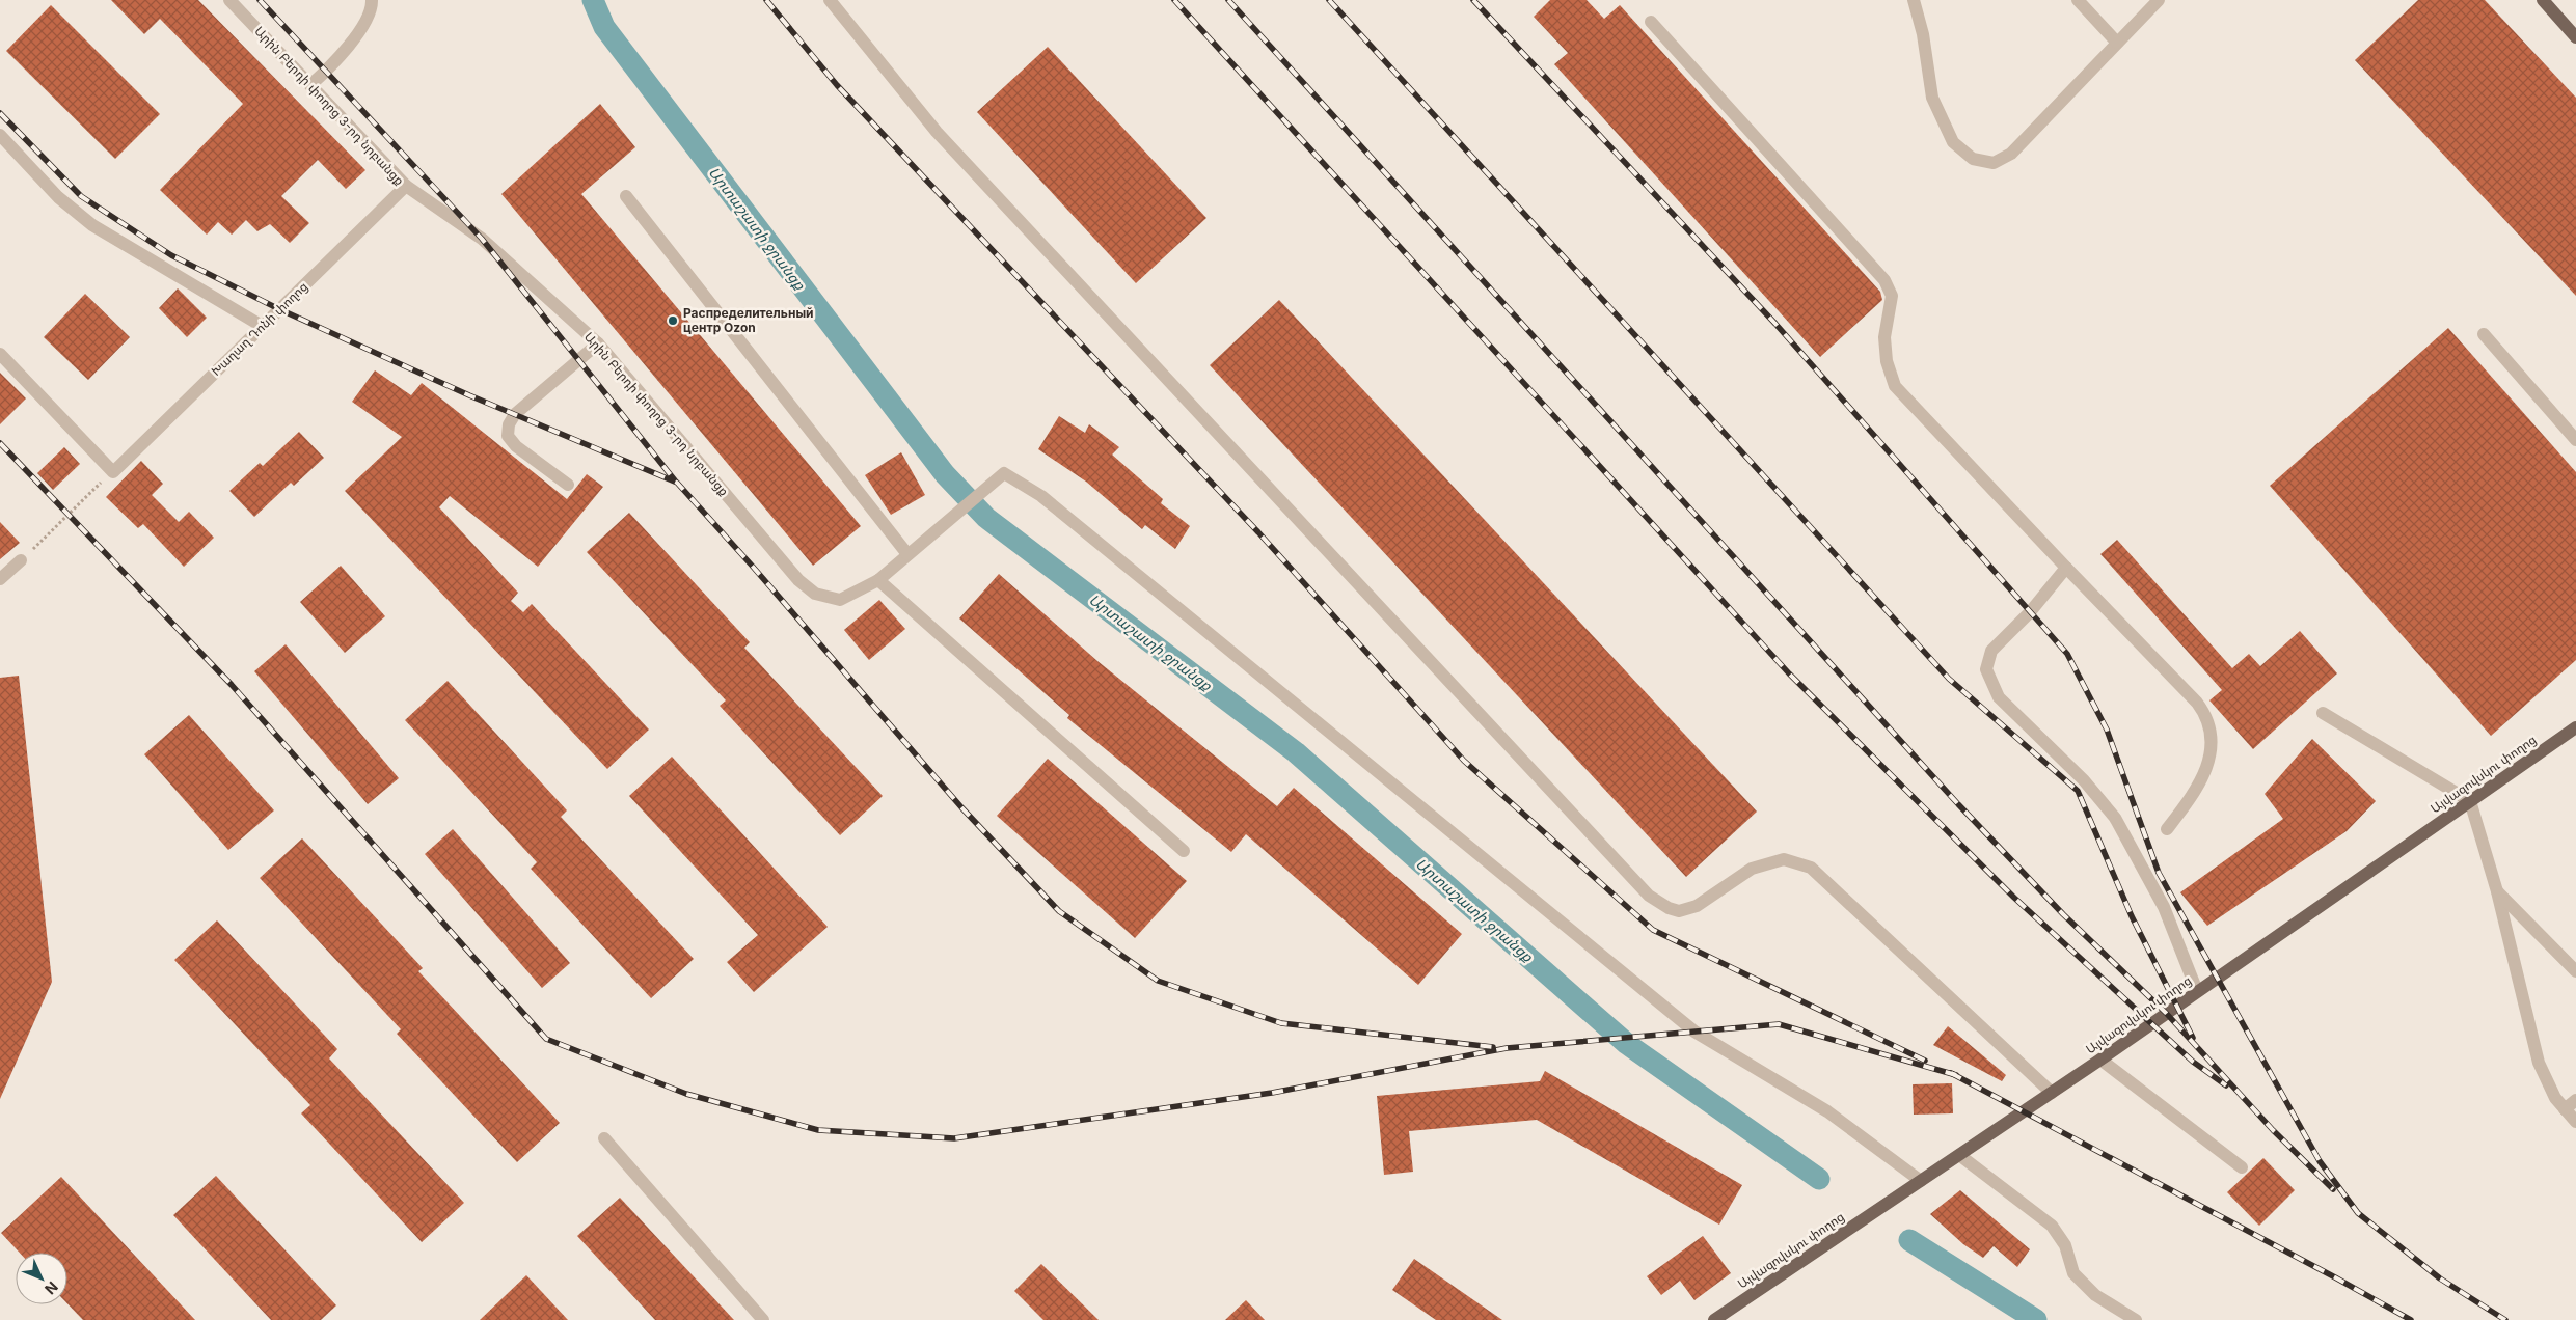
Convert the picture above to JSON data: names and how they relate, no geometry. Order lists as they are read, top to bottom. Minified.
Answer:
{"streets":{"main road":["Այվազովսկու փողոց"],"street":["Արին Բերդի փողոց 3-րդ նրբանցք","Խաղաղ Դոնի փողոց"]},"crossings":[["Արին Բերդի փողոց 3-րդ նրբանցք","Խաղաղ Դոնի փողոց"],["Արին Բերդի փողոց 3-րդ նրբանցք","Այվազովսկու փողոց"]],"water":["Արտաշատի ջրանցք"],"places":["Распределительный центр Ozon"],"north":"bottom right"}
